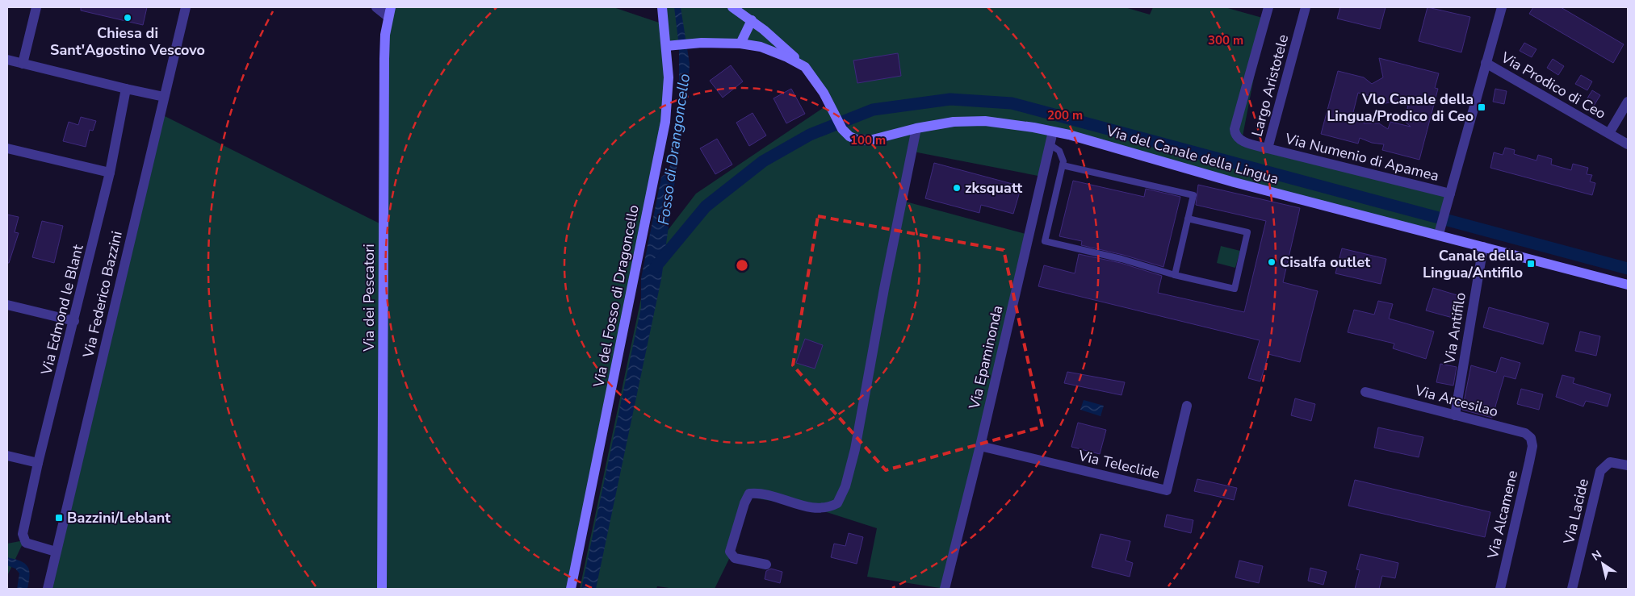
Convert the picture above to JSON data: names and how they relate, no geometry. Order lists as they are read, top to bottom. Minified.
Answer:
{"streets":{"street":["Largo Aristotele","Via Prodico di Ceo","Via del Canale della Lingua","Via Numenio di Apamea","Via Federico Bazzini","Via del Fosso di Dragoncello","Via dei Pescatori","Via Edmond le Blant","Via Antifilo","Via Epaminonda","Via Arcesilao","Via Teleclide","Via Lacide","Via Alcamene"]},"crossings":[["Largo Aristotele","Via Numenio di Apamea"],["Via del Canale della Lingua","Via del Fosso di Dragoncello"],["Via del Canale della Lingua","Via Antifilo"],["Via del Canale della Lingua","Via Epaminonda"],["Via Federico Bazzini","Via Edmond le Blant"],["Via Antifilo","Via Arcesilao"],["Via Epaminonda","Via Teleclide"],["Via Arcesilao","Via Alcamene"]],"water":["Fosso di Drangoncello"],"places":{"other":["Chiesa di Sant'Agostino Vescovo","zksquatt","Cisalfa outlet"],"transit":["Vlo Canale della Lingua/Prodico di Ceo","Canale della Lingua/Antifilo","Bazzini/Leblant"]},"north":"top left","rings":["300 m","200 m","100 m"]}
